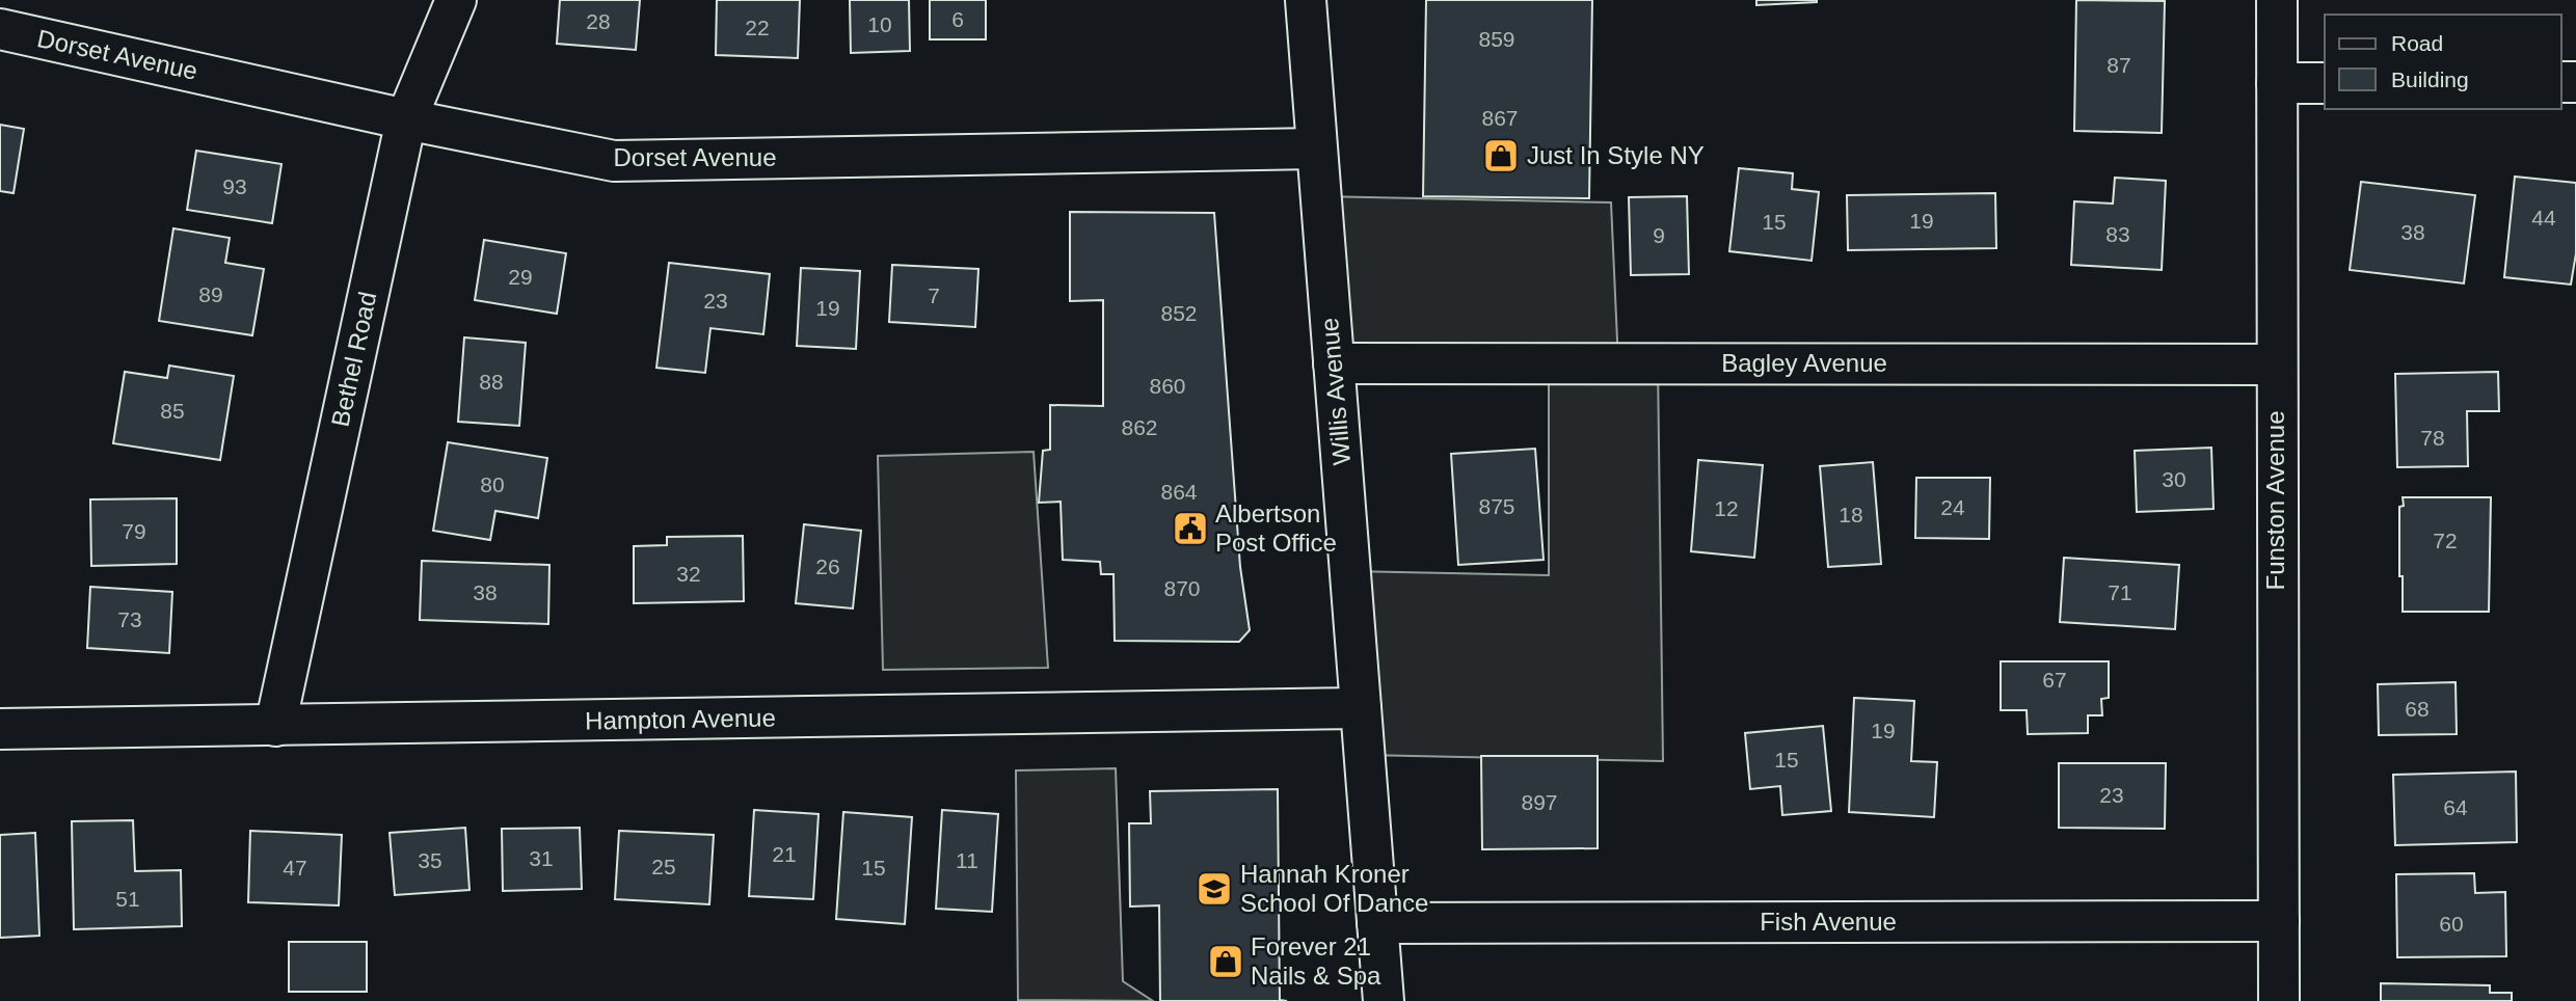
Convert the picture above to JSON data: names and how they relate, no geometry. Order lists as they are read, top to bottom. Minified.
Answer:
{"streets":{"street":["Dorset Avenue","Bethel Road","Bagley Avenue","Willis Avenue","Funston Avenue","Hampton Avenue","Fish Avenue"]},"crossings":[["Dorset Avenue","Bethel Road"],["Dorset Avenue","Willis Avenue"],["Bethel Road","Hampton Avenue"],["Bagley Avenue","Willis Avenue"],["Bagley Avenue","Funston Avenue"],["Willis Avenue","Hampton Avenue"],["Willis Avenue","Fish Avenue"],["Funston Avenue","Fish Avenue"]],"places":{"shop":["Just In Style NY","Forever 21 Nails & Spa"],"public building":["Albertson Post Office"],"school or university":["Hannah Kroner School Of Dance"]},"house_numbers":["6","28","10","22","859","87","867","93","44","19","15","38","83","9","29","89","7","23","19","852","88","860","85","862","78","30","80","864","875","24","12","18","79","72","26","32","870","38","71","73","67","68","19","15","23","897","64","21","31","35","11","25","47","15","51","60"],"legend":["Road","Building"]}
